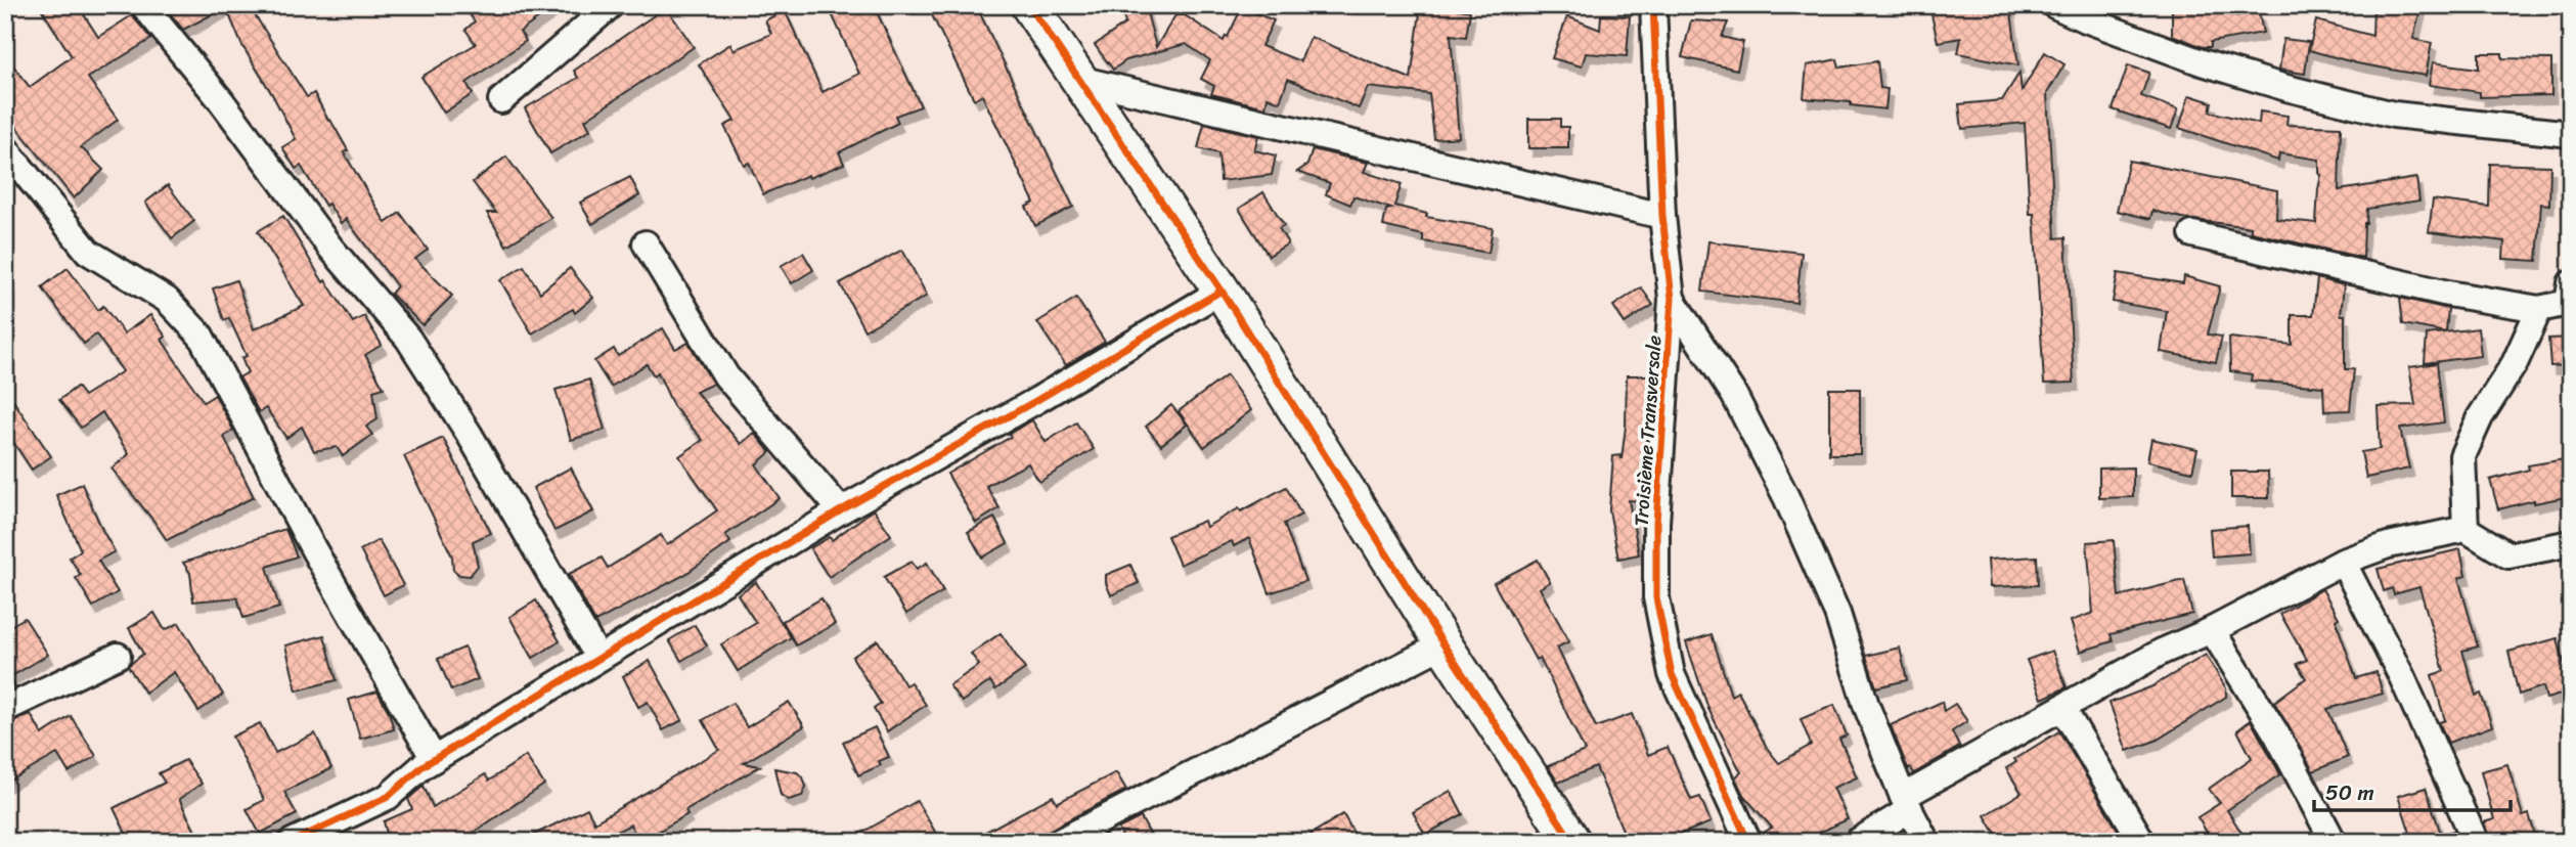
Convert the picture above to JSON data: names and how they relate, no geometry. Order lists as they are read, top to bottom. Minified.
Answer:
{"streets":{"street":["Troisième Transversale"]},"scale_bar":"50 m"}
